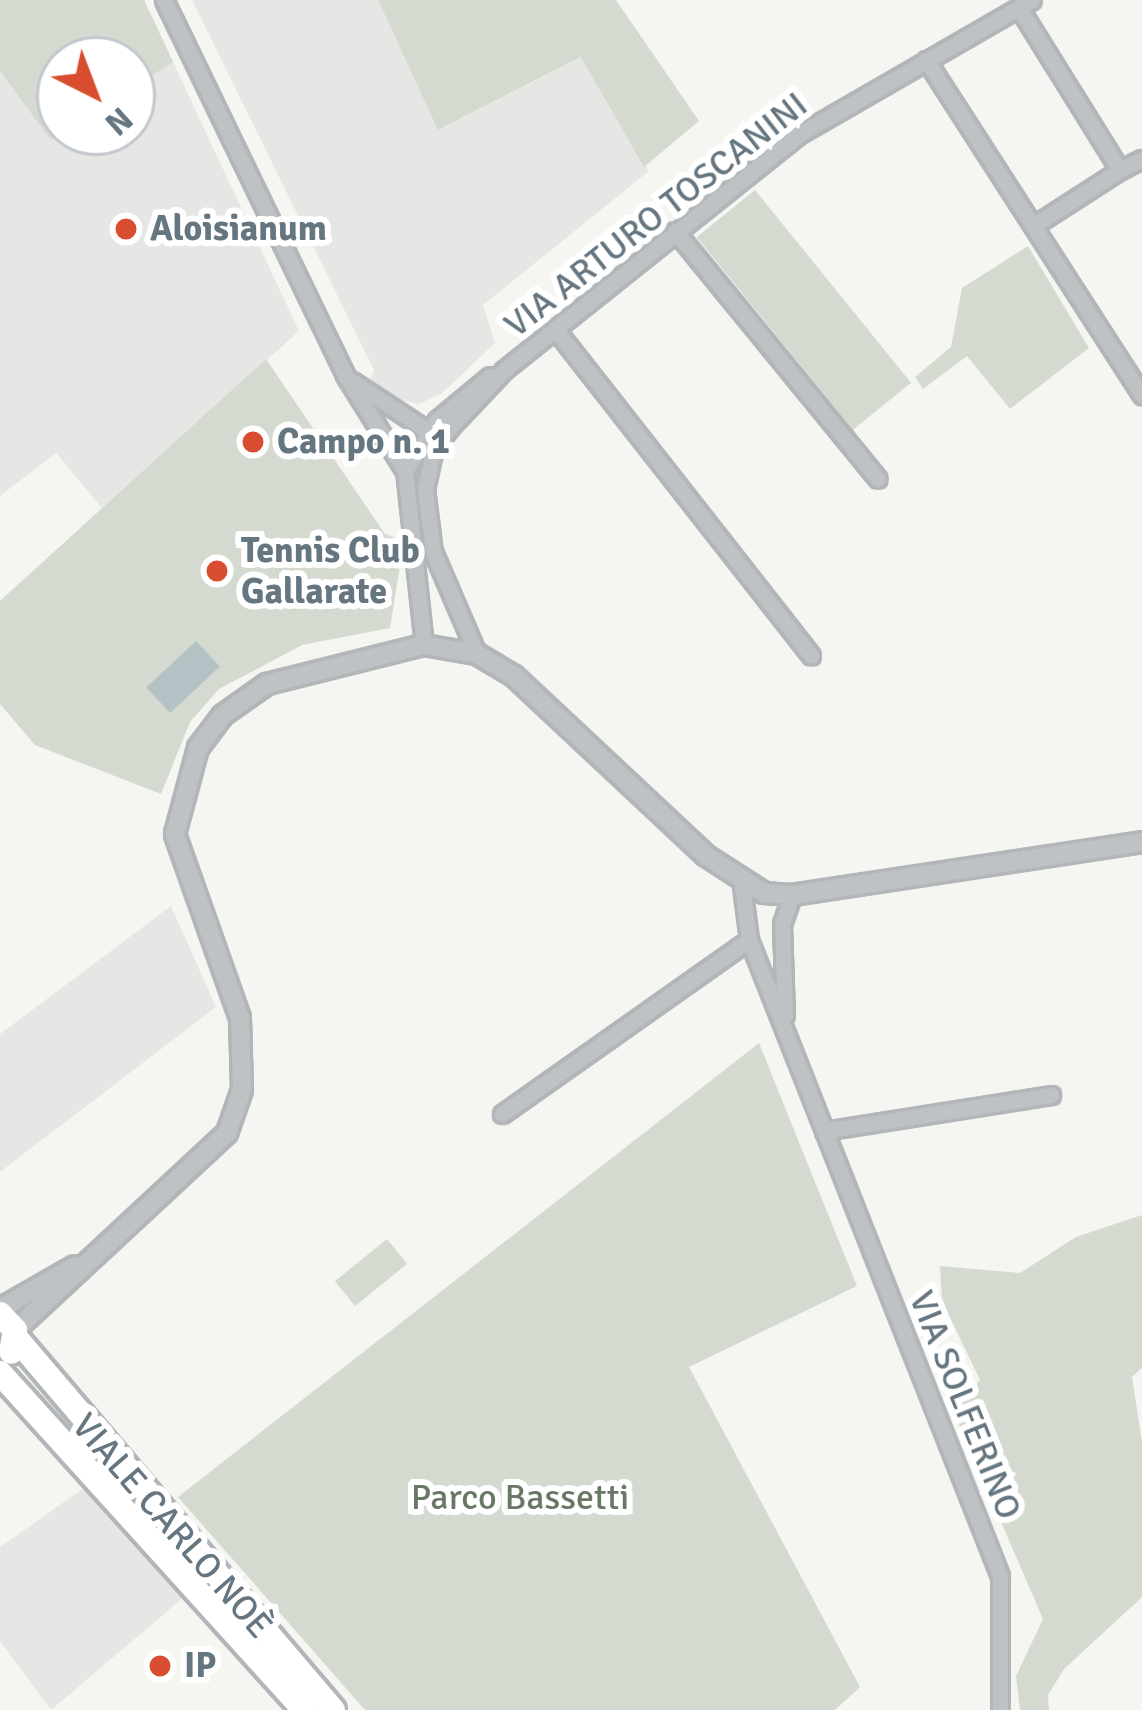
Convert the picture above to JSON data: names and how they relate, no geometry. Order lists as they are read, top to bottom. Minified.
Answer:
{"streets":{"main road":["VIALE CARLO NOÈ"],"street":["VIA ARTURO TOSCANINI","VIA SOLFERINO"]},"parks":["Parco Bassetti"],"places":["Aloisianum","Campo n. 1","Tennis Club Gallarate","IP"],"north":"bottom right"}
